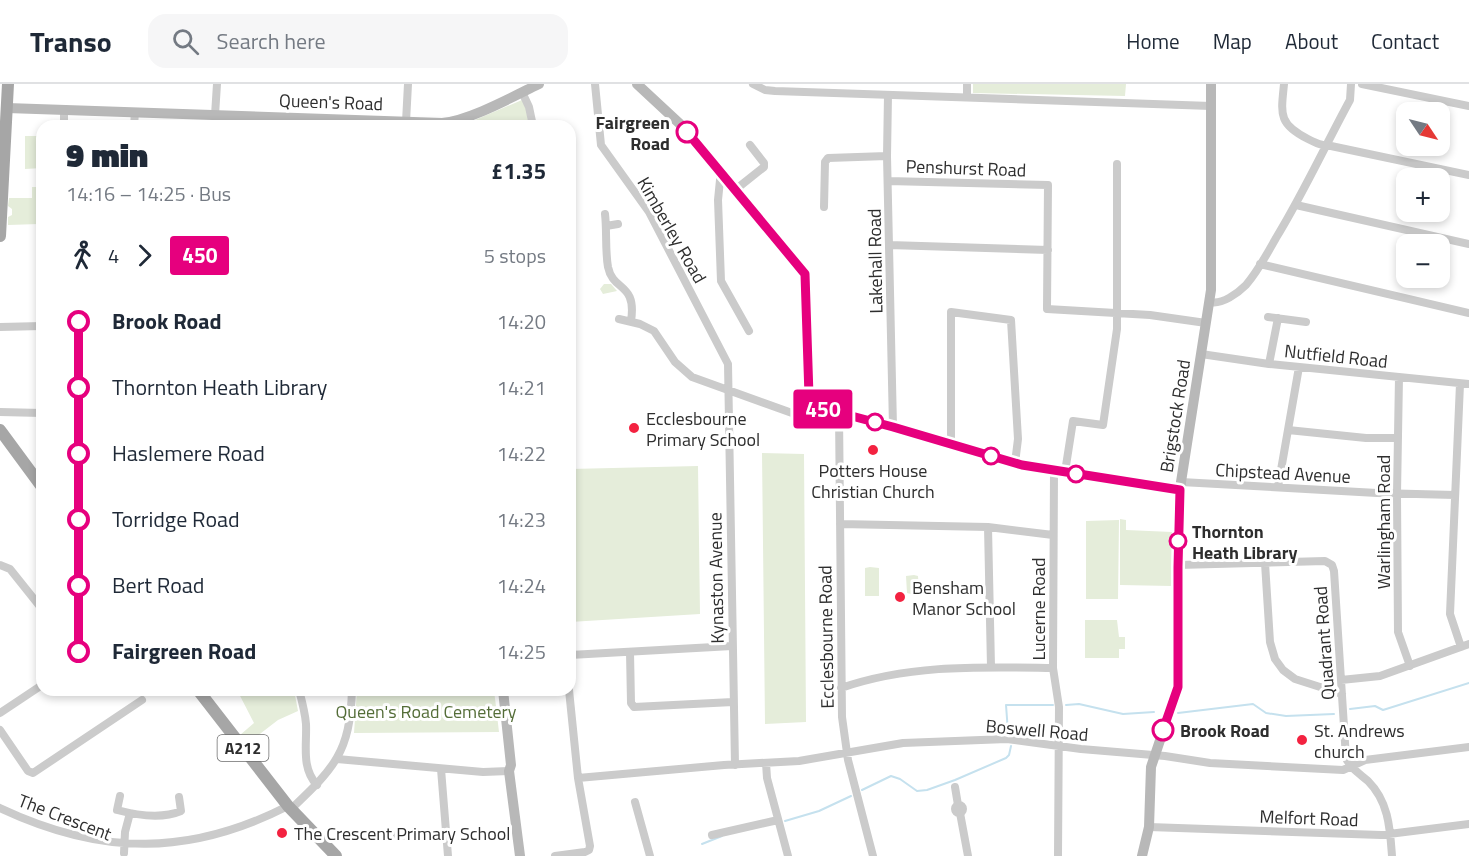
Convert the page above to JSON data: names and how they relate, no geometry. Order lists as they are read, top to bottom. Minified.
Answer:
{"streets":{"main road":["A212"],"street":["Queen's Road","Penshurst Road","Kimberley Road","Lakehall Road","Nutfield Road","Brigstock Road","Chipstead Avenue","Warlingham Road","Kynaston Avenue","Lucerne Road","Ecclesbourne Road","Quadrant Road","Boswell Road","The Crescent","Melfort Road"]},"crossings":[["Penshurst Road","Lakehall Road"],["Penshurst Road","Brigstock Road"],["Penshurst Road","Lucerne Road"],["Kimberley Road","Kynaston Avenue"],["Nutfield Road","Brigstock Road"],["Nutfield Road","Warlingham Road"],["Brigstock Road","Chipstead Avenue"],["Brigstock Road","Quadrant Road"],["Brigstock Road","Boswell Road"],["Brigstock Road","Melfort Road"],["Chipstead Avenue","Warlingham Road"],["Kynaston Avenue","Boswell Road"],["Lucerne Road","Boswell Road"],["Ecclesbourne Road","Boswell Road"]],"parks":["Queen's Road Cemetery"],"places":["Fairgreen Road","Ecclesbourne Primary School","Potters House Christian Church","Thornton Heath Library","Bensham Manor School","Brook Road","St. Andrews church","The Crescent Primary School"],"lines":["bus line 450"],"north":"bottom right","page":{"header":"Transo","search":"Search here","nav":["Home","Map","About","Contact"],"on_map":"450","map_buttons":["+","−"],"heading":["9 min","14:16 – 14:25 · Bus","£1.35"],"legs":["4","450","5 stops"],"list":[{"name":"Brook Road","value":"14:20"},{"name":"Thornton Heath Library","value":"14:21"},{"name":"Haslemere Road","value":"14:22"},{"name":"Torridge Road","value":"14:23"},{"name":"Bert Road","value":"14:24"},{"name":"Fairgreen Road","value":"14:25"}]}}
